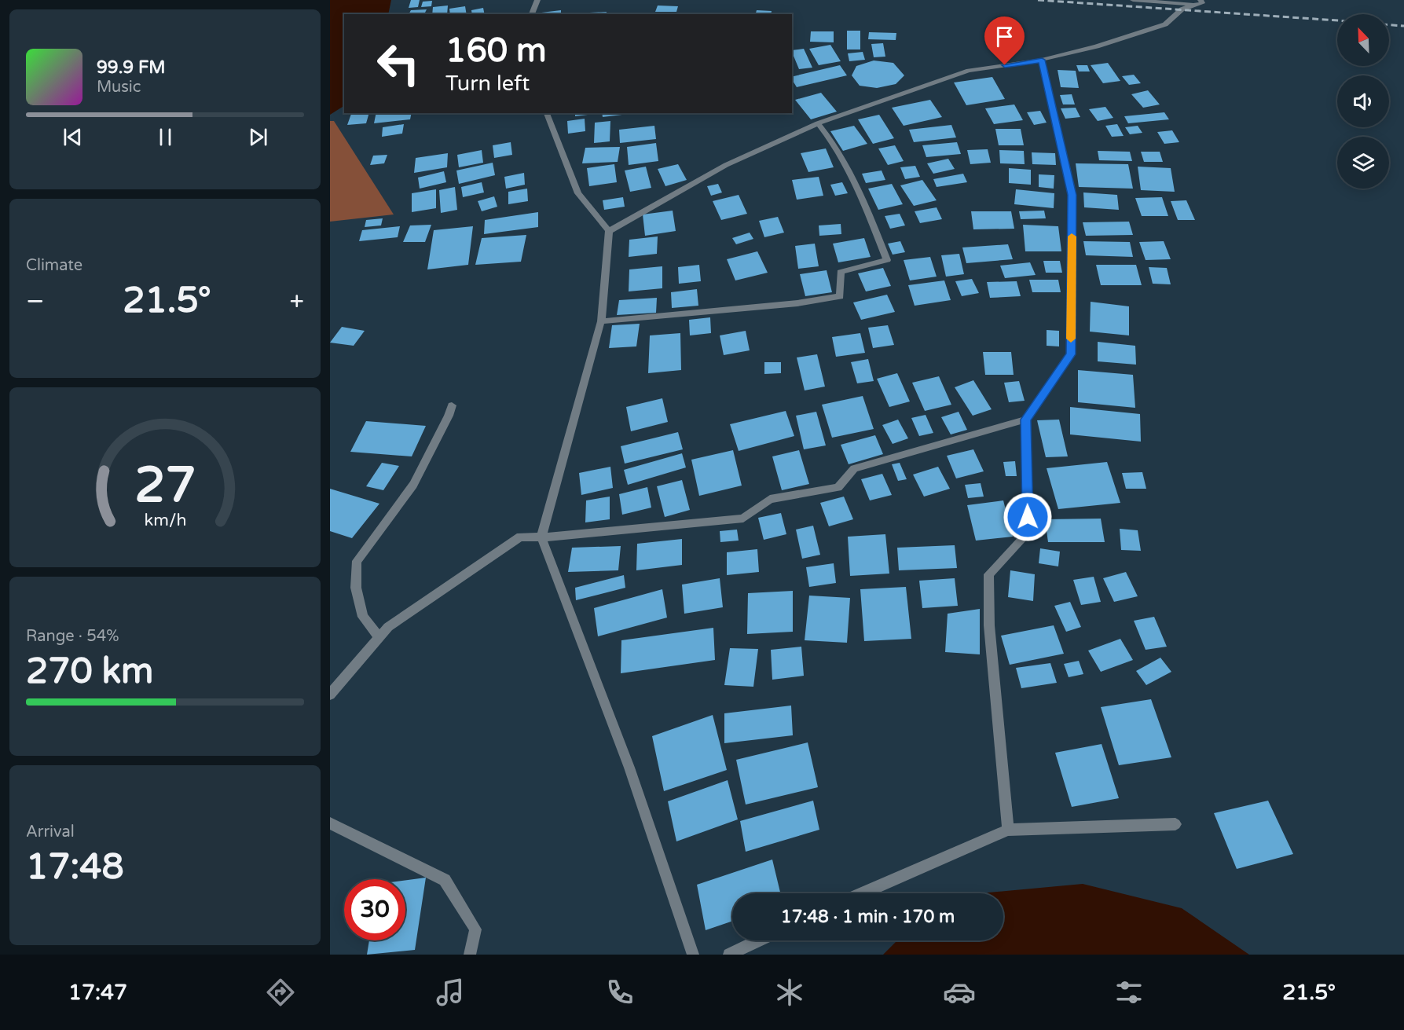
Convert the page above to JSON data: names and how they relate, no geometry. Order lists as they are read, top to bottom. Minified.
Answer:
{"north":"top left","page":{"turn":["160 m","Turn left"],"song":["99.9 FM","Music"],"tile":["Climate",["Range · 54%","270 km"],["Arrival","17:48"]],"heat":["−","21.5°","+"],"limit":"30","trip":"17:48 · 1 min · 170 m","tabs":["17:47","21.5°"],"gauge":["27","km/h"]}}
